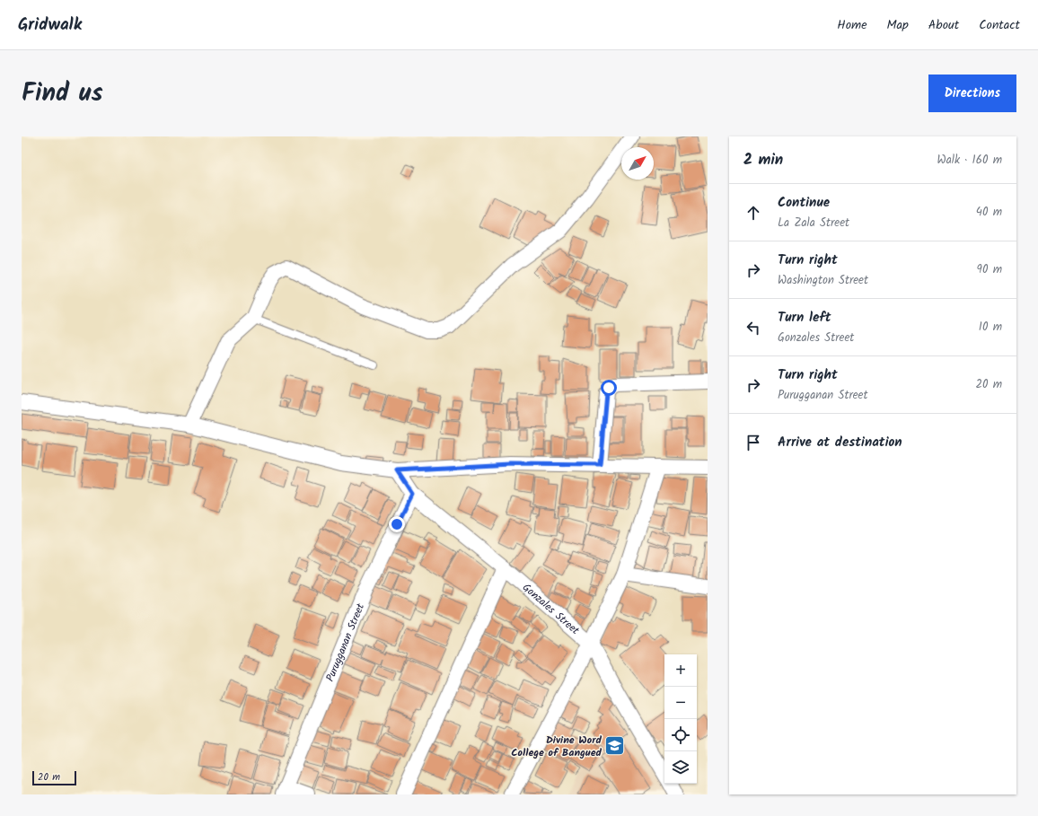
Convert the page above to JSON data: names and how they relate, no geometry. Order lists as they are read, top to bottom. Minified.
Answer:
{"streets":{"street":["Gonzales Street","Purugganan Street"]},"crossings":[["Gonzales Street","Purugganan Street"]],"places":{"school or university":["Divine Word College of Bangued"]},"scale_bar":"20 m","north":"top right","page":{"header":"Gridwalk","nav":["Home","Map","About","Contact"],"title":"Find us","buttons":"Directions","heading":["2 min","Walk · 160 m"],"list":[["Continue","La Zala Street","40 m"],["Turn right","Washington Street","90 m"],["Turn left","Gonzales Street","10 m"],["Turn right","Purugganan Street","20 m"],"Arrive at destination"],"map_buttons":["+","−"],"scale":"20 m"}}
